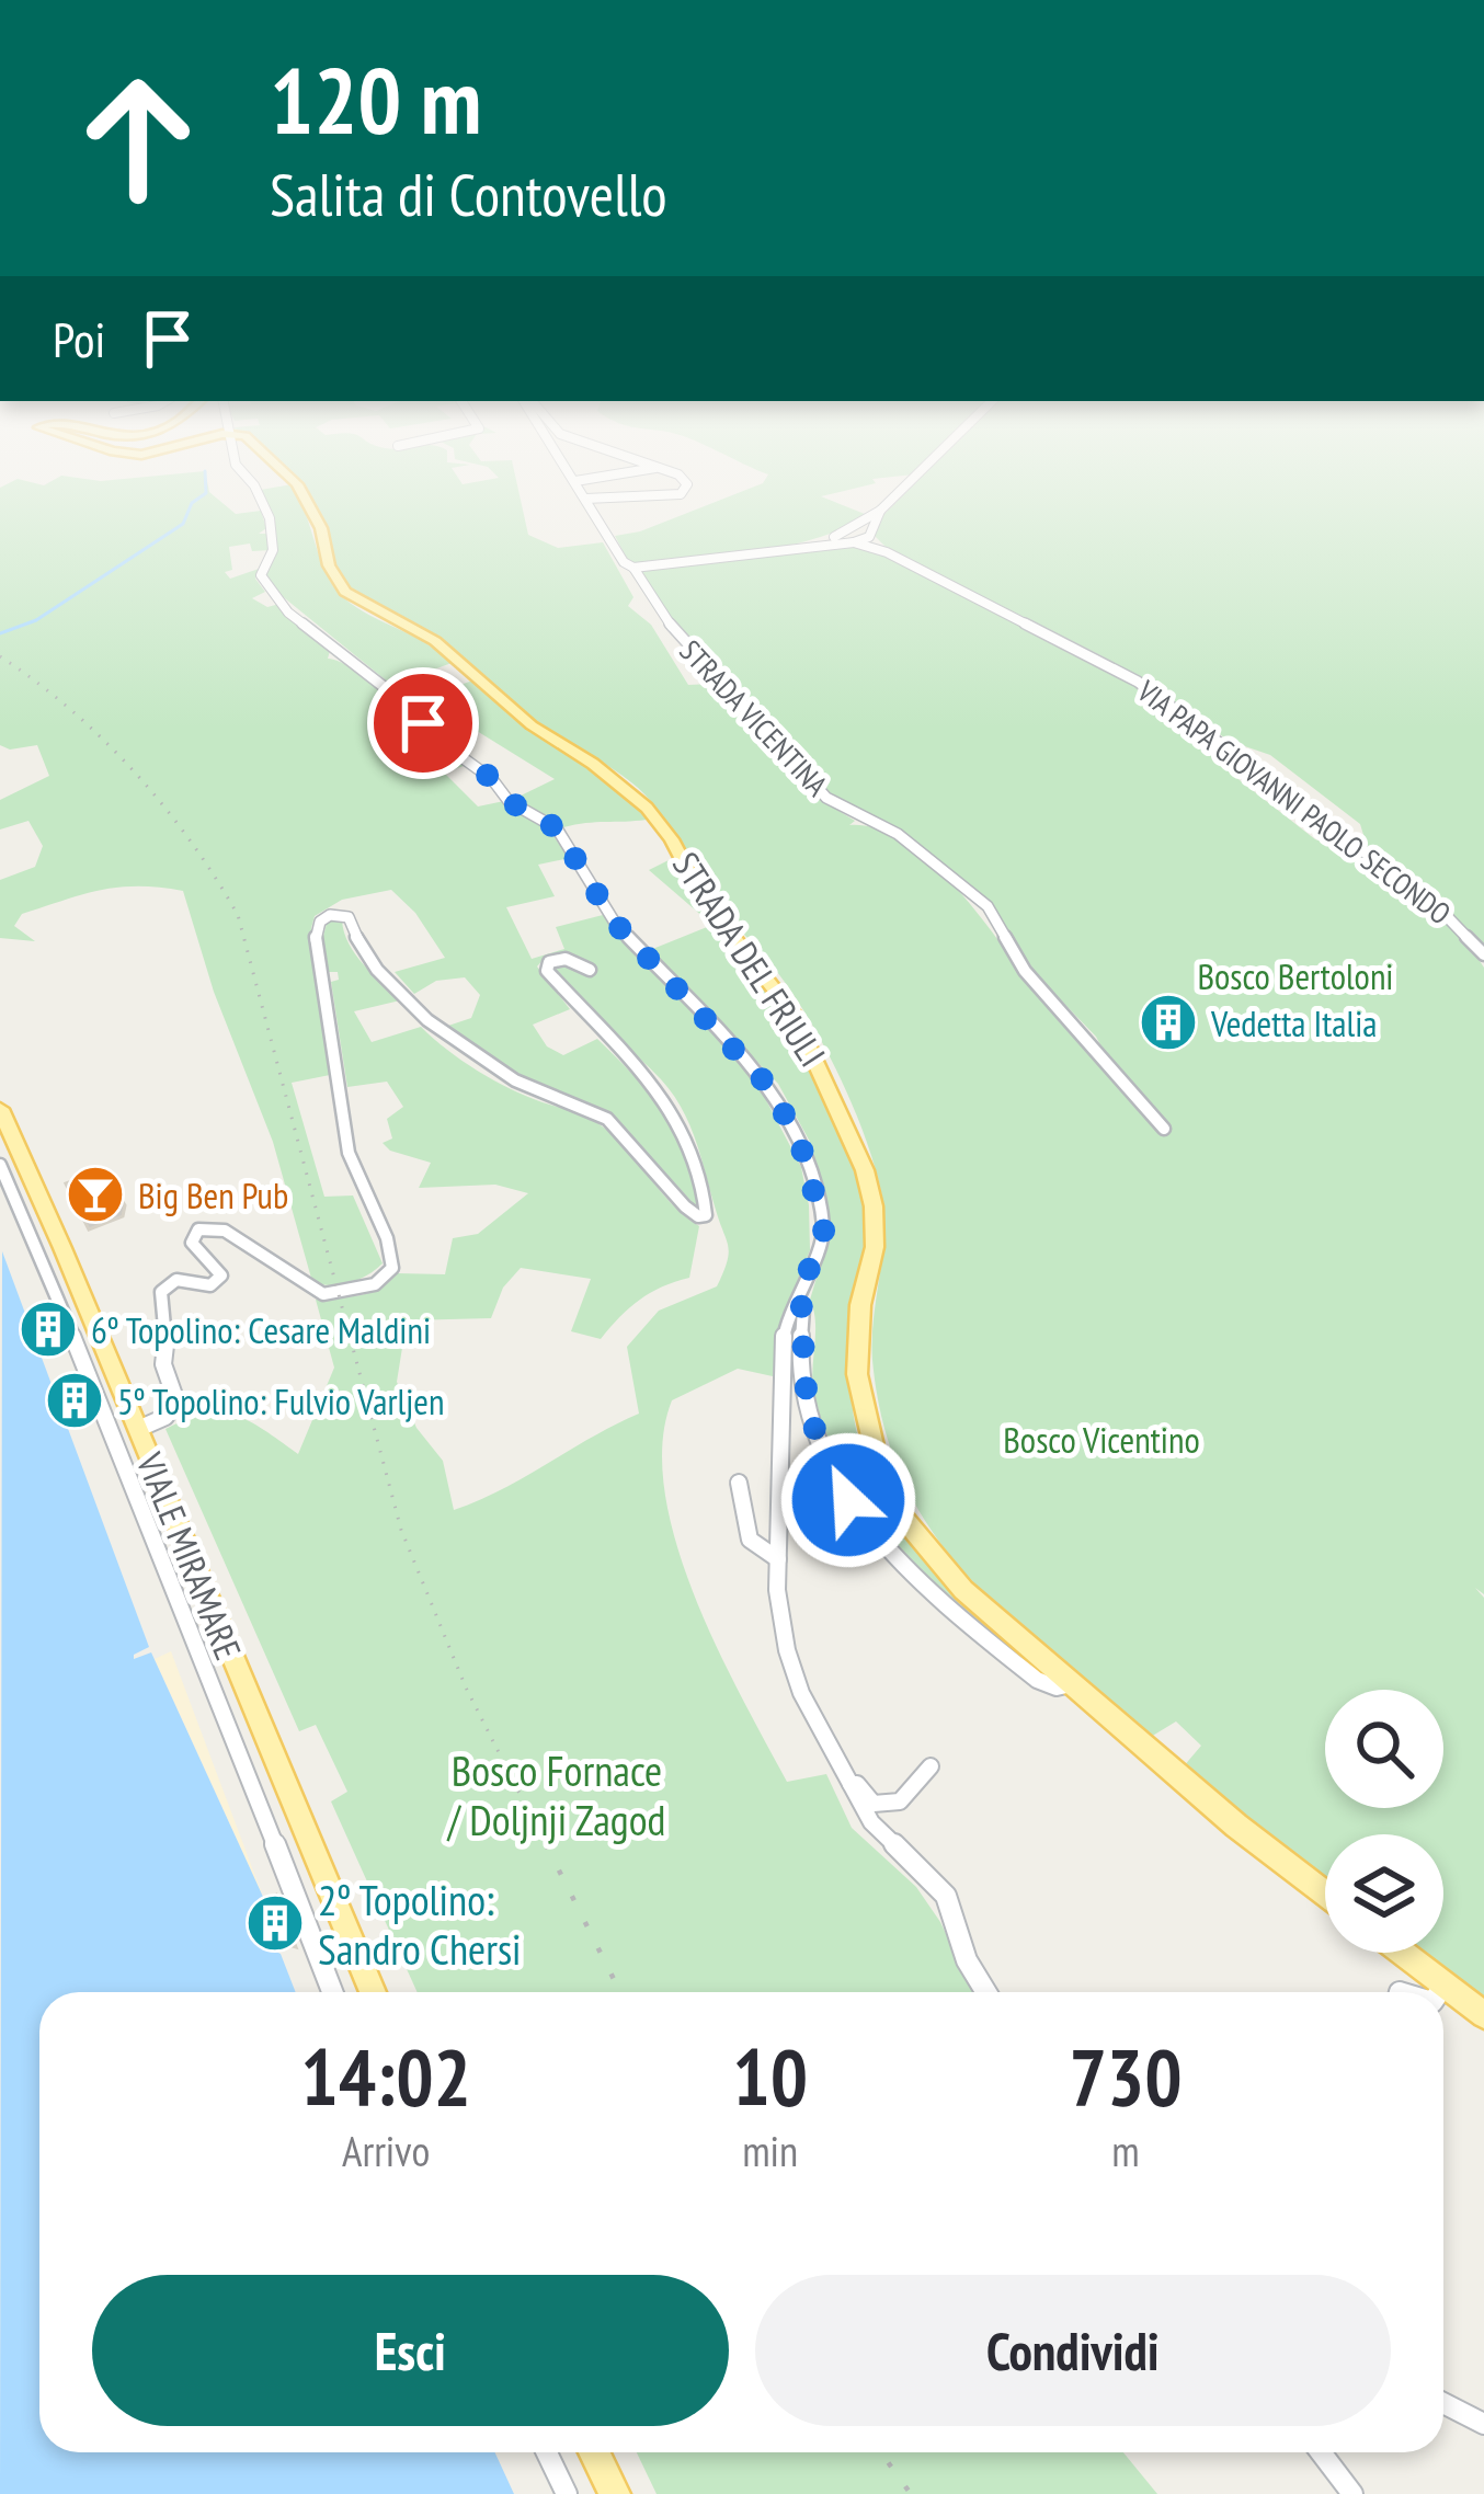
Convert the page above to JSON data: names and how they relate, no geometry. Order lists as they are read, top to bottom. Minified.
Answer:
{"streets":{"main road":["STRADA DEL FRIULI","VIALE MIRAMARE"],"street":["STRADA VICENTINA","VIA PAPA GIOVANNI PAOLO SECONDO"]},"parks":["Bosco Bertoloni","Bosco Vicentino","Bosco Fornace / Doljnji Zagod"],"places":{"building":["Vedetta Italia","6º Topolino: Cesare Maldini","5º Topolino: Fulvio Varljen","2º Topolino: Sandro Chersi"],"bar":["Big Ben Pub"]},"page":{"turn":["120 m","Salita di Contovello"],"then":"Poi","eta":["14:02","Arrivo","10","min","730","m"],"buttons":["Esci","Condividi"]}}
